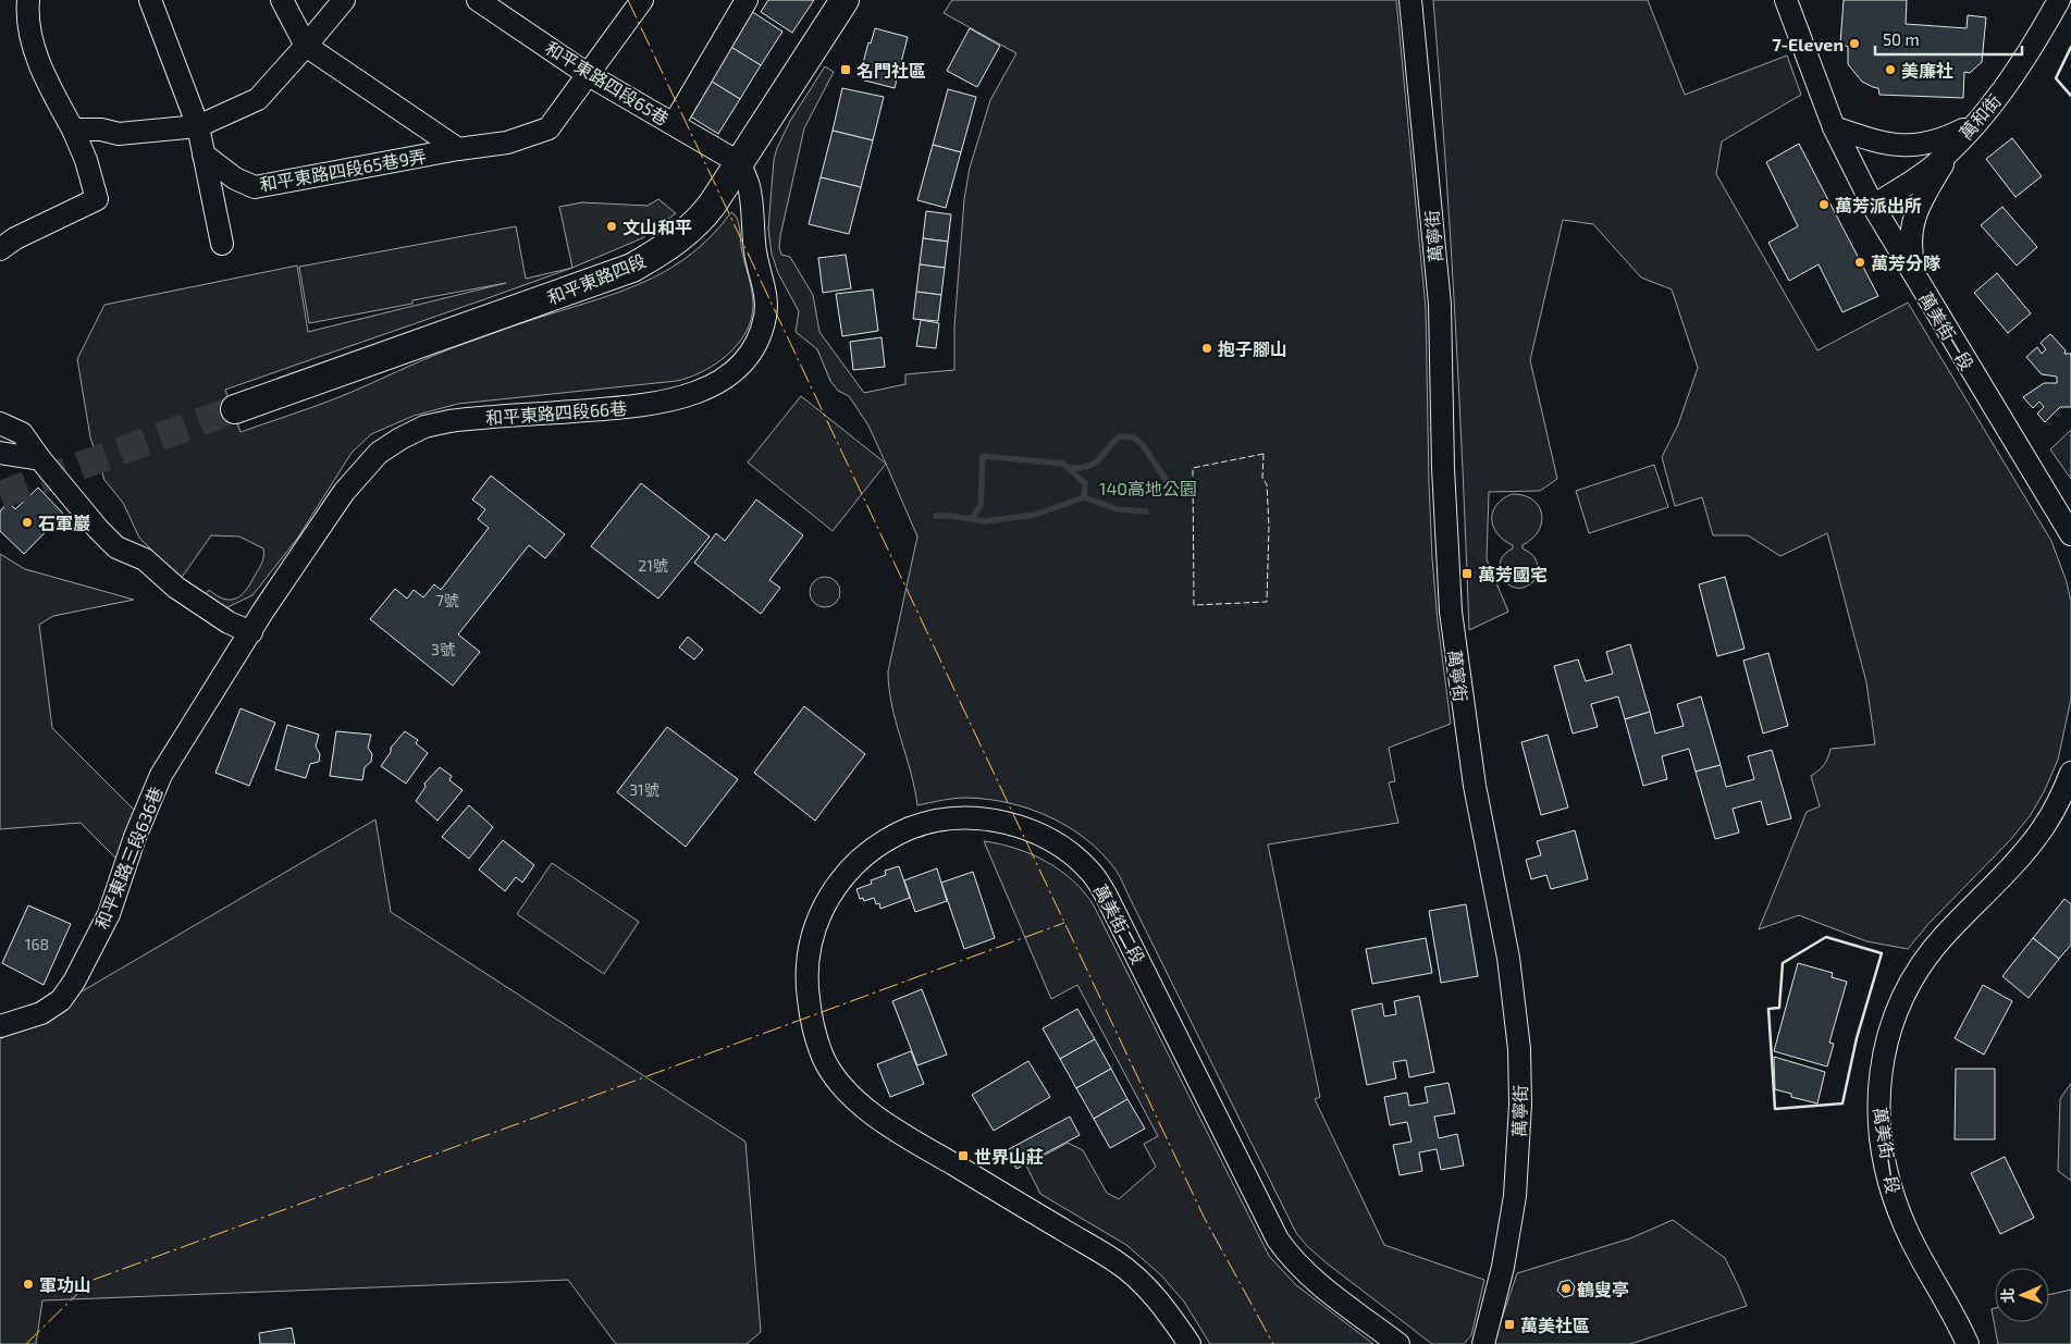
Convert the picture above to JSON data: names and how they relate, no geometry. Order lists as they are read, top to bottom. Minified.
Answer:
{"streets":{"main road":["和平東路四段"],"street":["和平東路四段65巷","萬和街","和平東路四段65巷9弄","萬寧街","萬美街一段","和平東路四段66巷","和平東路三段636巷","萬美街二段"]},"crossings":[["和平東路四段65巷","和平東路四段65巷9弄"],["和平東路四段65巷","和平東路四段"],["和平東路四段65巷","和平東路四段66巷"],["萬和街","萬美街一段"],["和平東路四段","和平東路四段66巷"],["和平東路四段66巷","和平東路三段636巷"]],"parks":["140高地公園"],"places":{"other":["7-Eleven","美廉社","萬芳派出所","文山和平","萬芳分隊","抱子腳山","石軍巖","軍功山","鶴叟亭"],"transit":["名門社區","萬芳國宅","世界山莊","萬美社區"]},"house_numbers":["21號","7號","3號","31號","168"],"scale_bar":"50 m","north":"left"}
